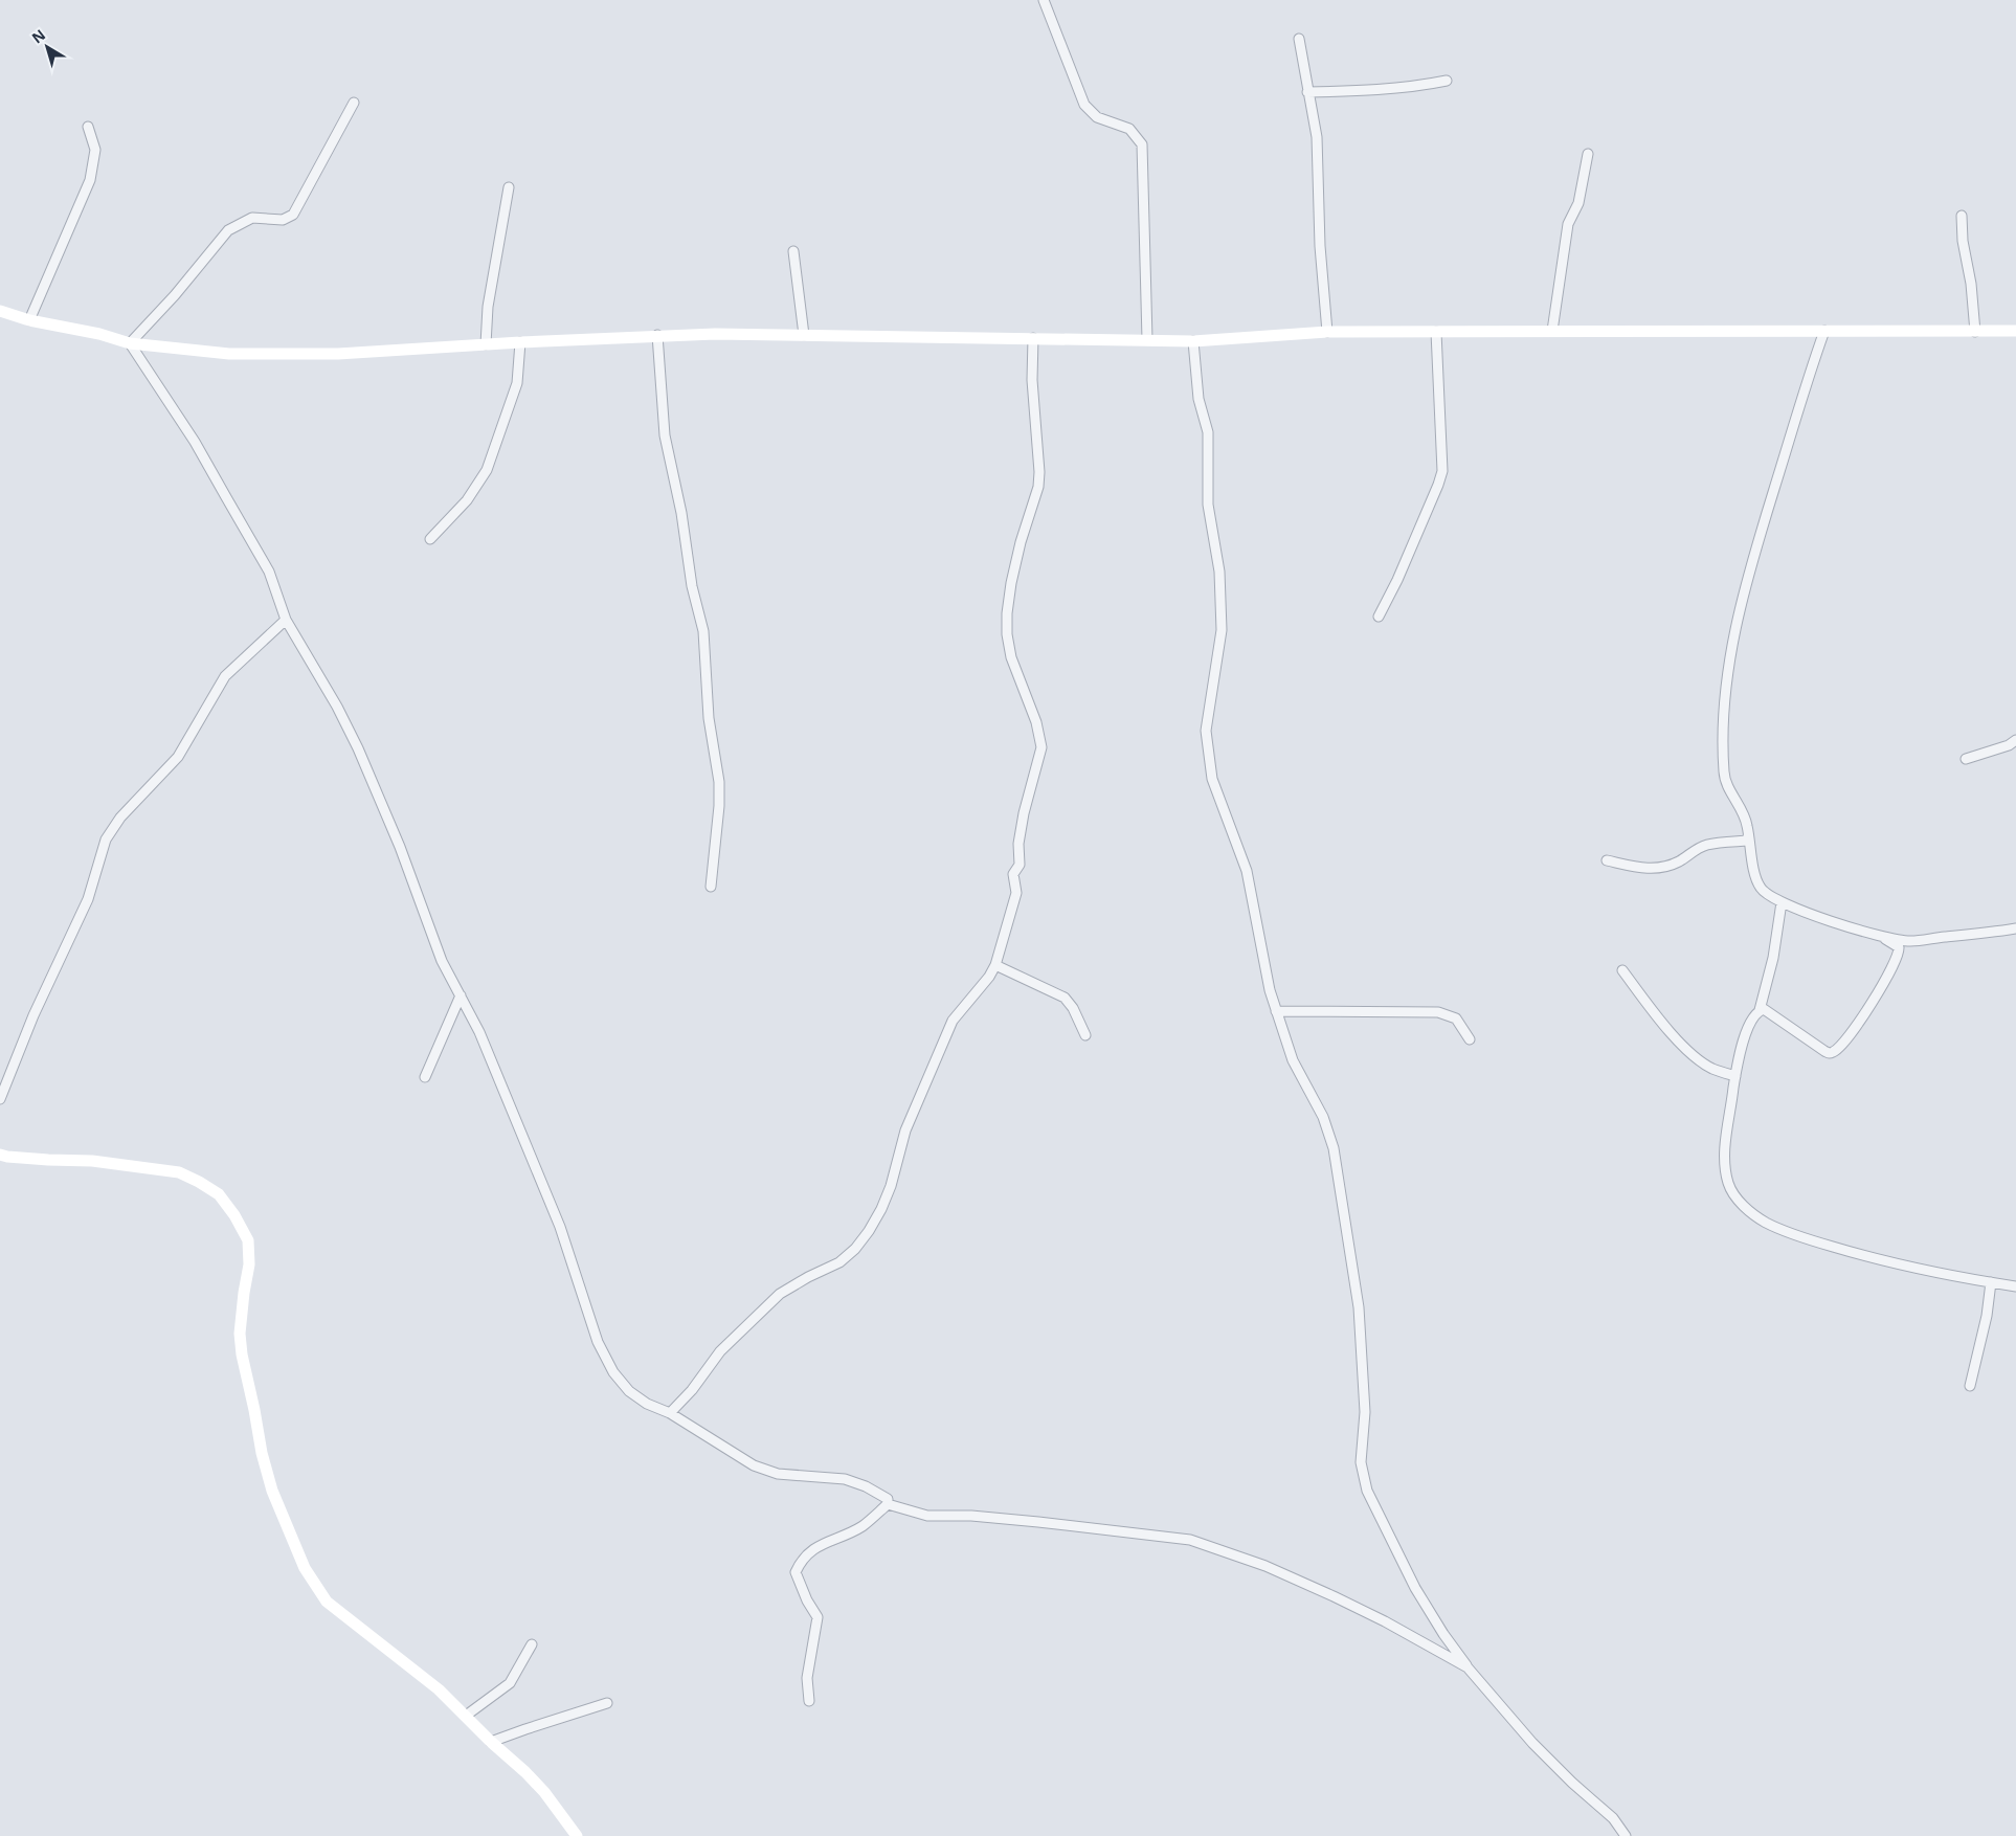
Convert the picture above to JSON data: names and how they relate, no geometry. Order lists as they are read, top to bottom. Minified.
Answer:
{"north":"top left"}
